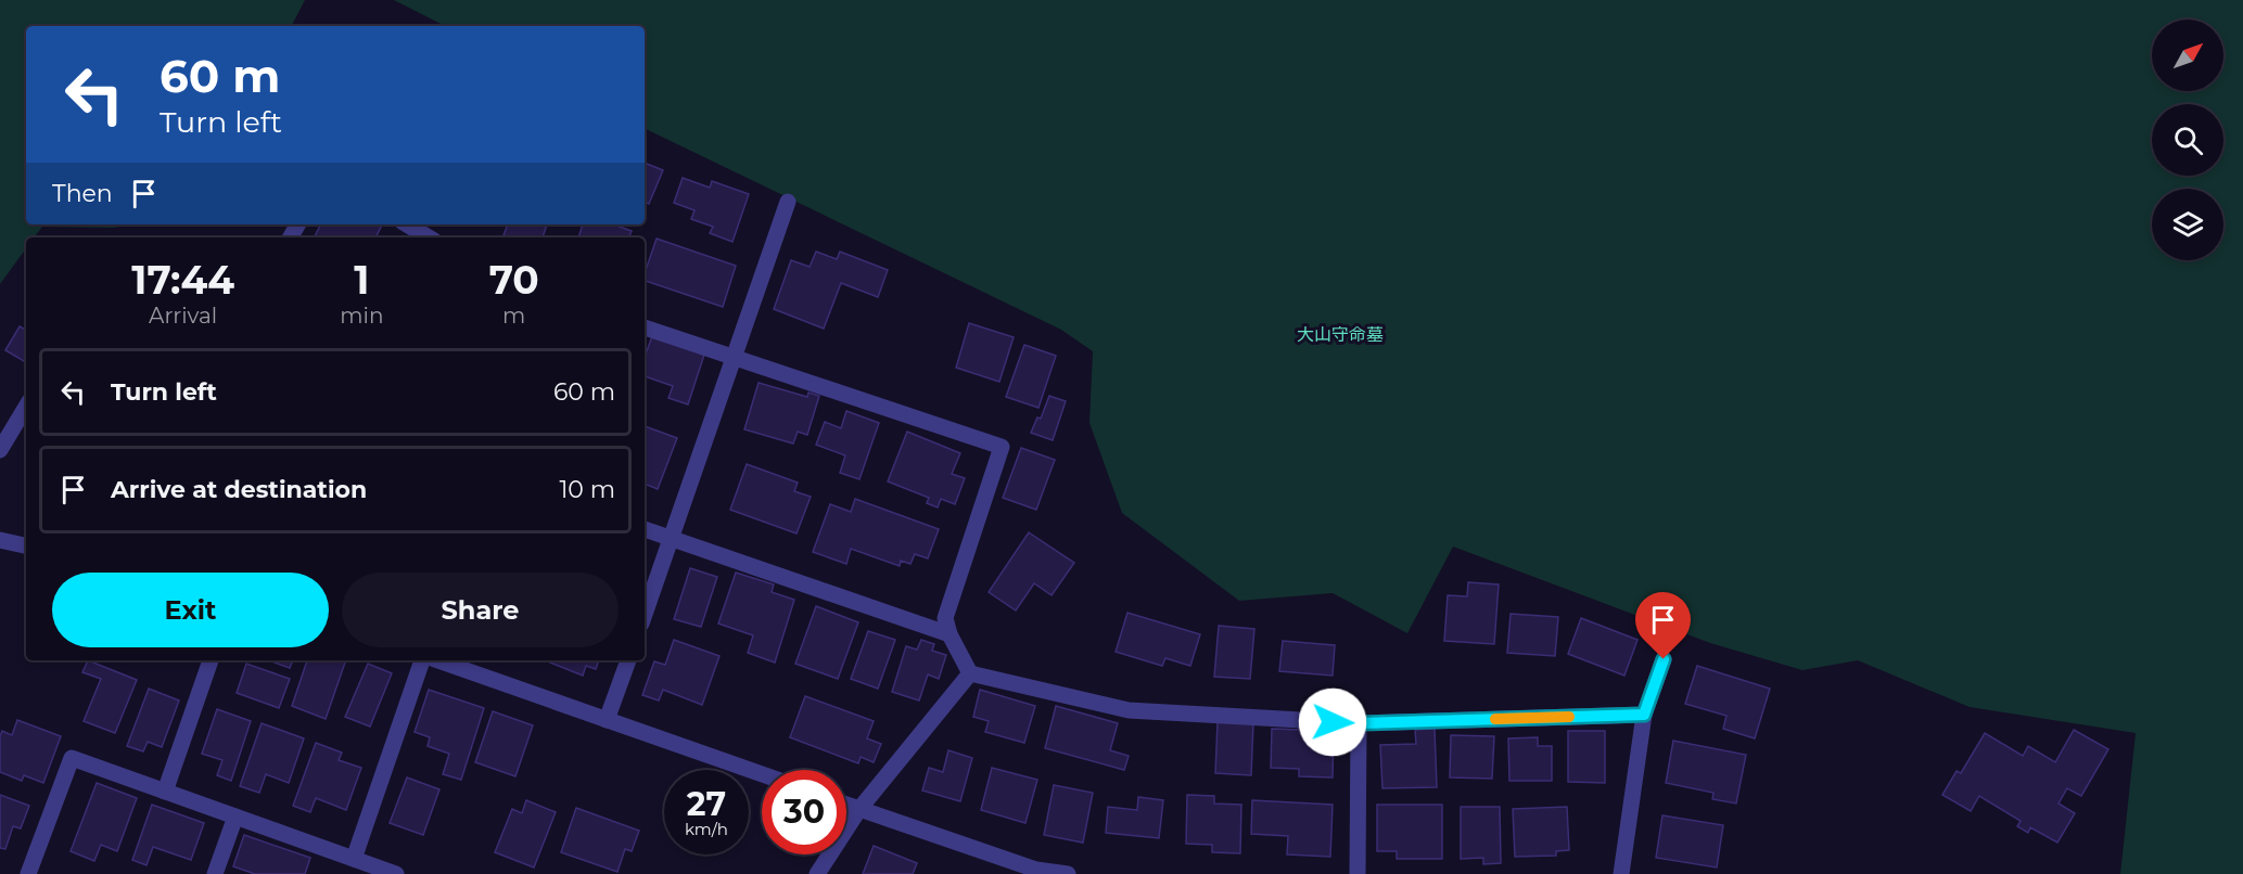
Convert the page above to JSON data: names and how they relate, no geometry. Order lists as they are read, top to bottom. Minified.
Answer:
{"parks":["大山守命墓"],"north":"top right","page":{"turn":["60 m","Turn left"],"then":"Then","eta":["17:44","Arrival","1","min","70","m"],"list":[{"name":"Turn left","value":"60 m"},{"name":"Arrive at destination","value":"10 m"}],"buttons":["Exit","Share"],"speed":"27 km/h","limit":"30"}}
